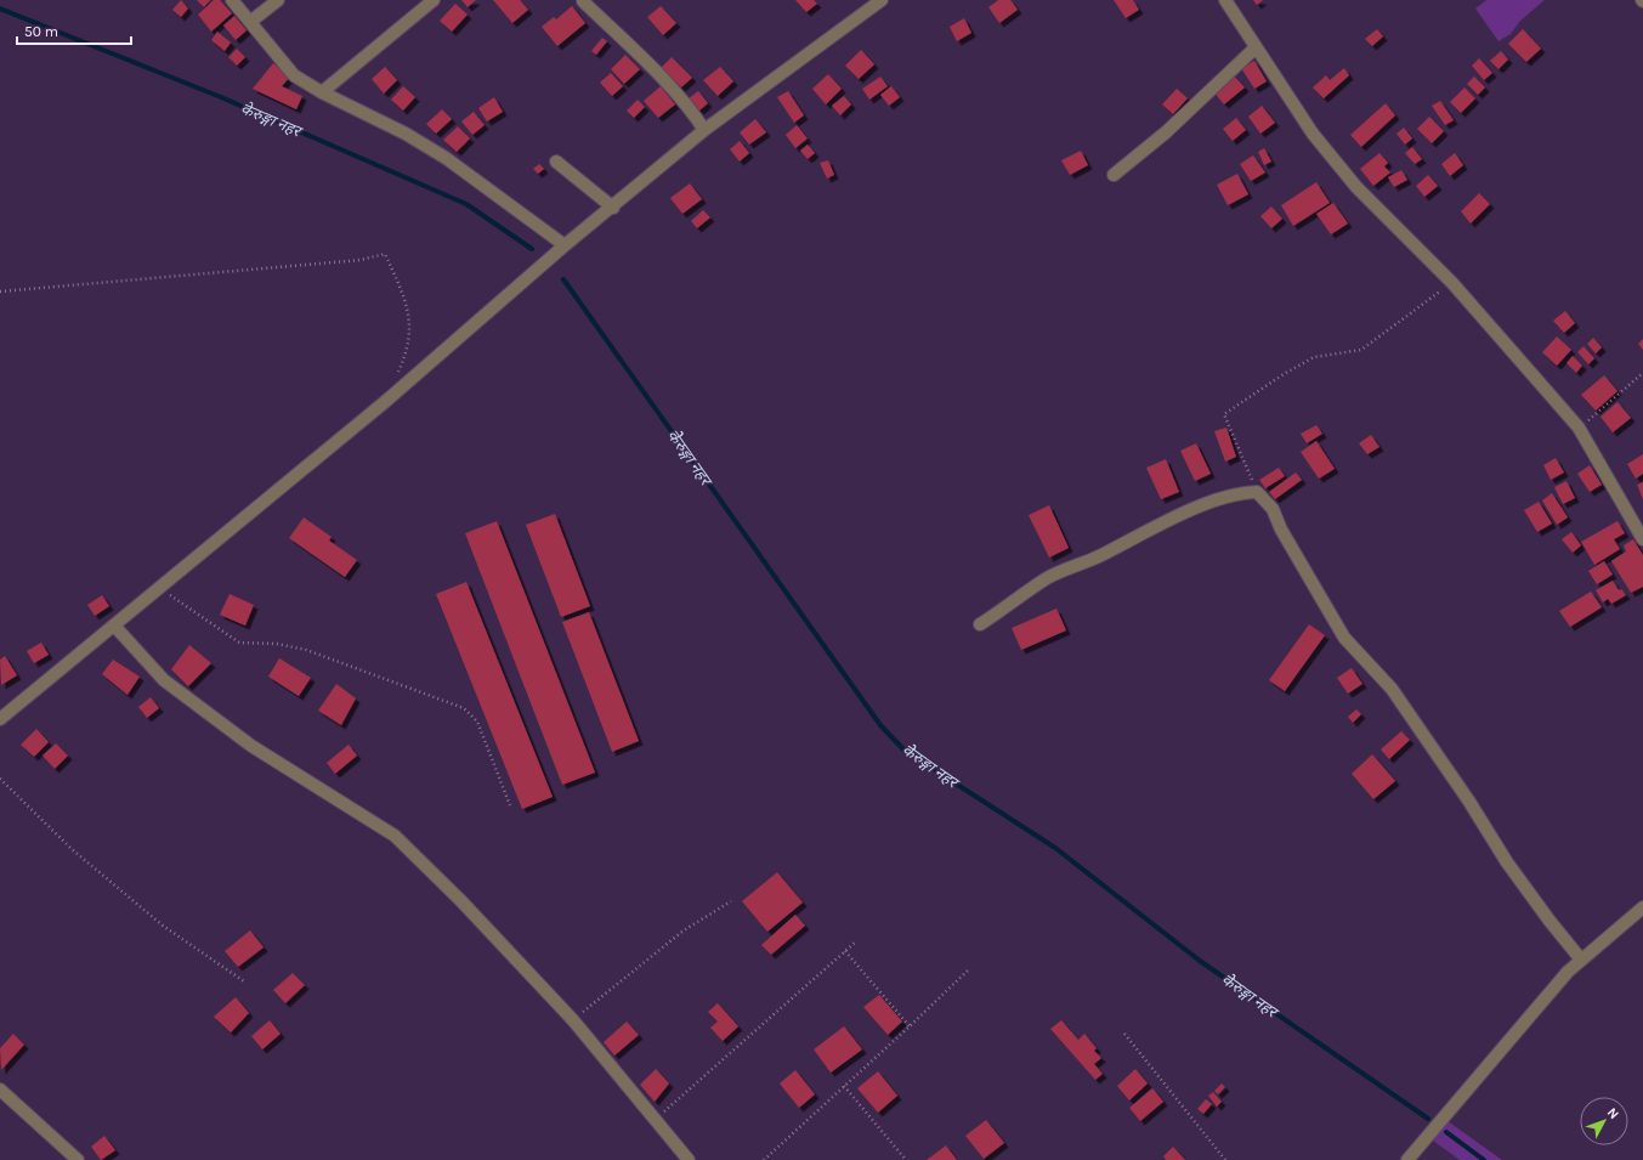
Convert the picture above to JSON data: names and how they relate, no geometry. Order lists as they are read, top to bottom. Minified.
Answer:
{"water":["केरुङ्गा नहर","केेरुङ्गा नहर"],"scale_bar":"50 m","north":"top right"}
